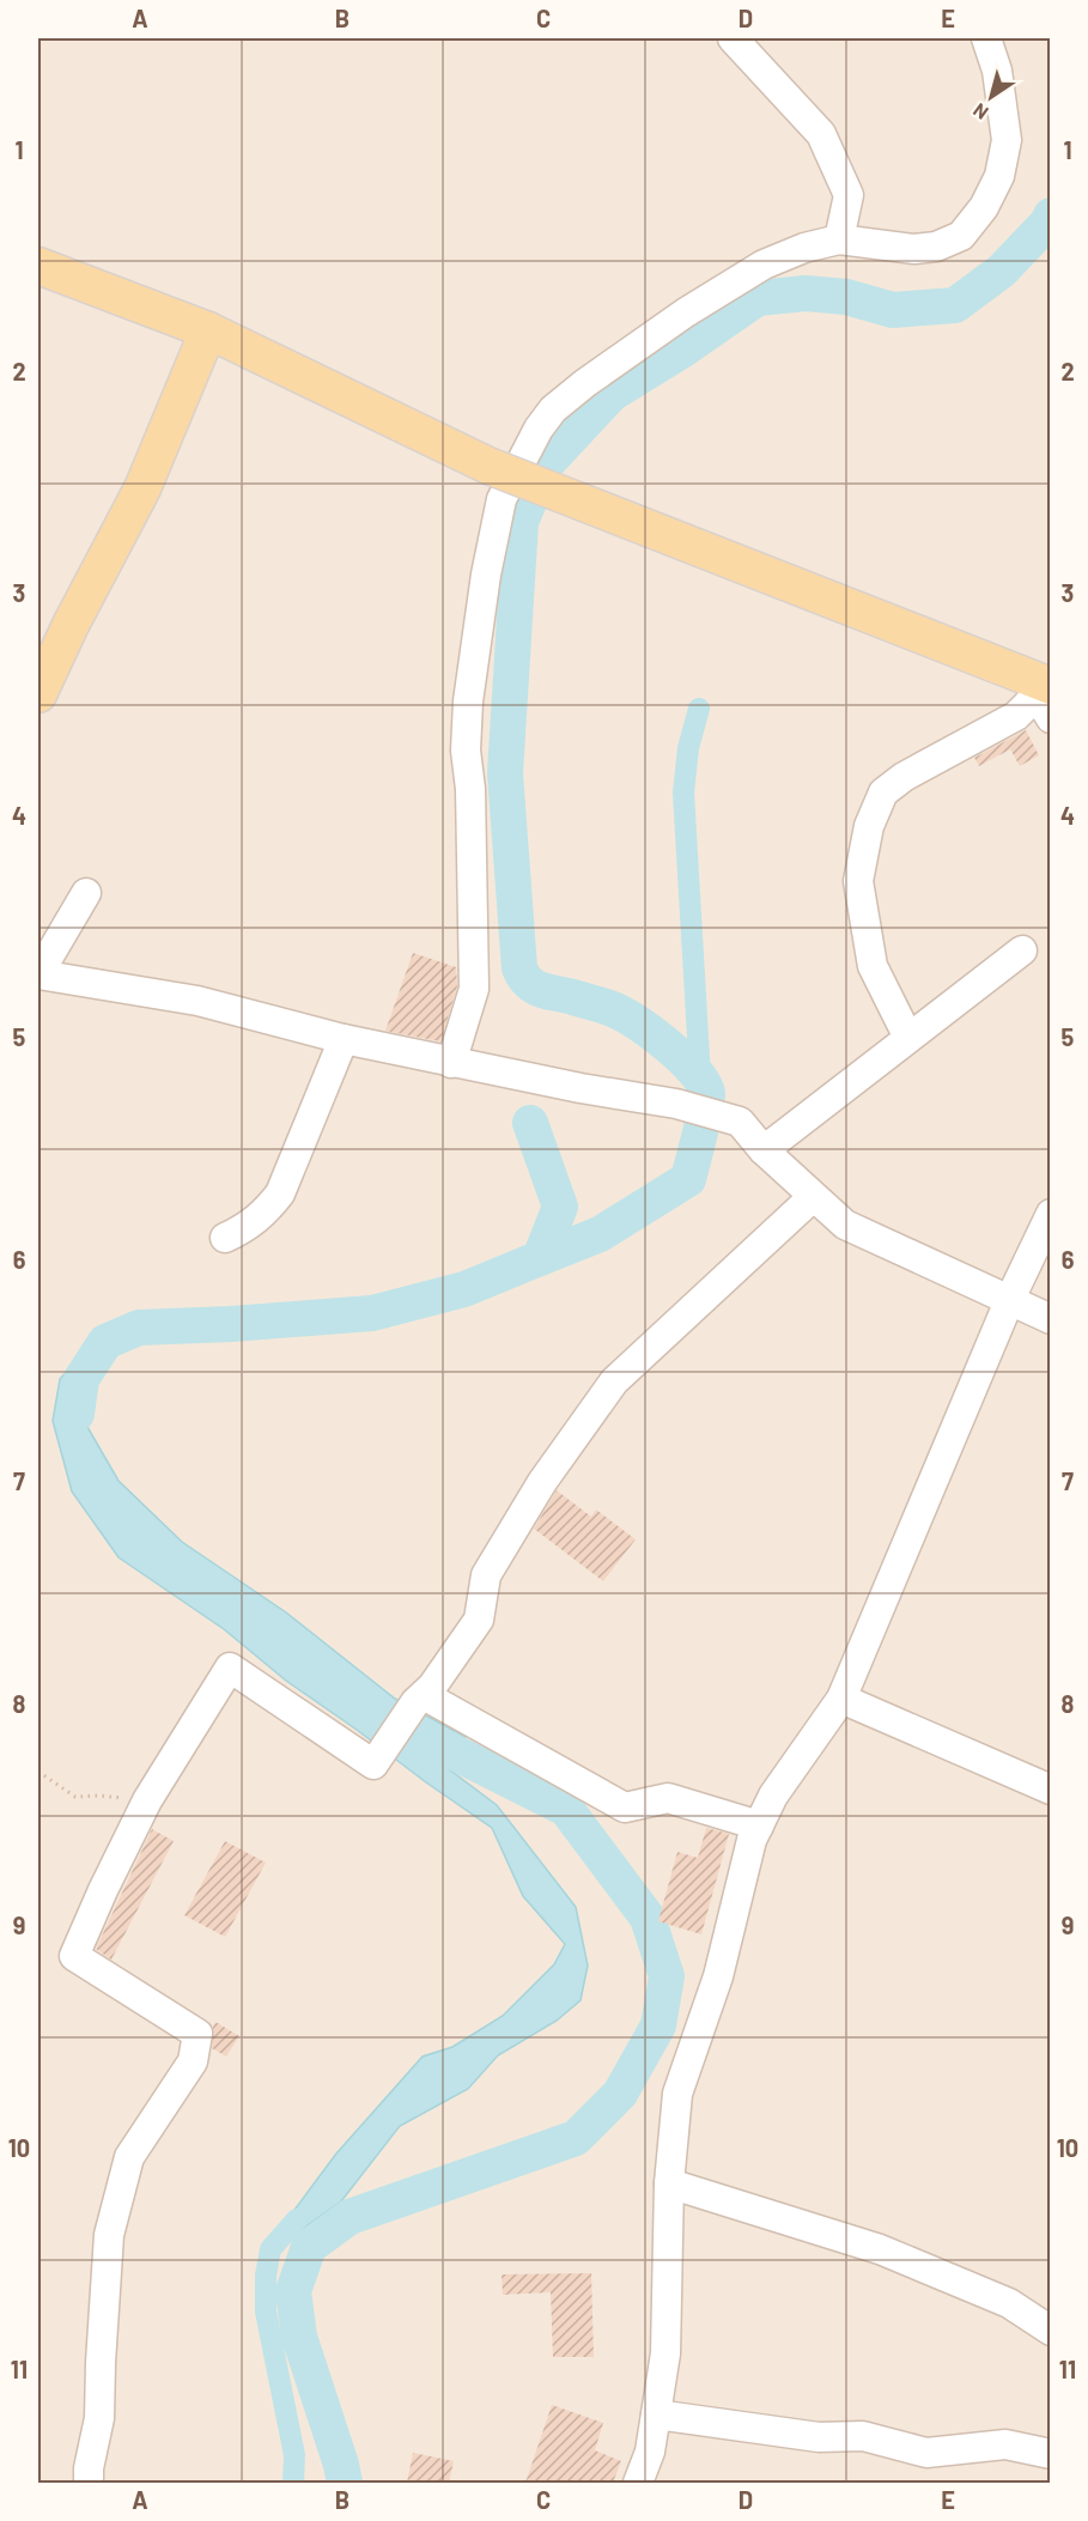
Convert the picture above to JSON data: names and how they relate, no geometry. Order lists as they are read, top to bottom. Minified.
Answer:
{"north":"bottom left","grid":{"columns":["A","B","C","D","E"],"rows":["1","2","3","4","5","6","7","8","9","10","11"]}}
